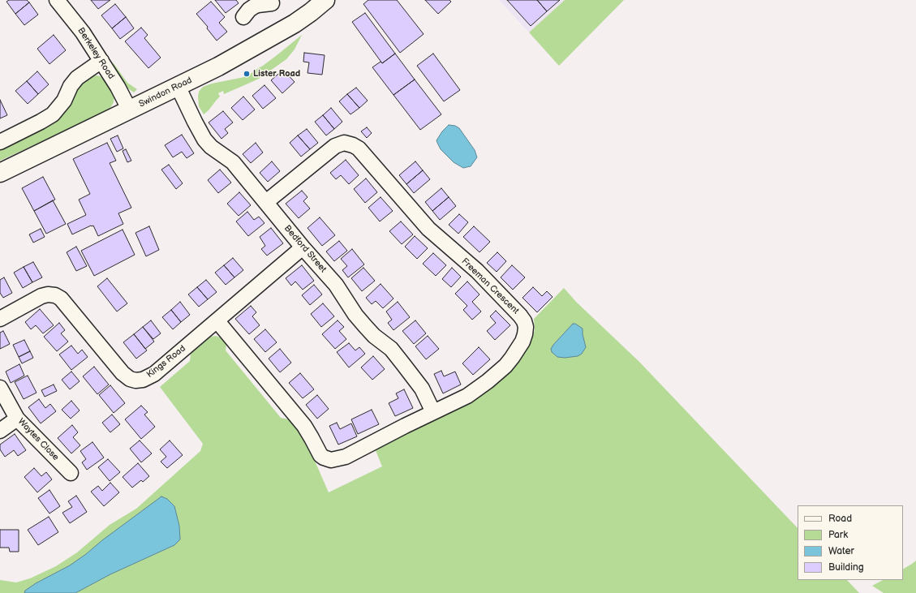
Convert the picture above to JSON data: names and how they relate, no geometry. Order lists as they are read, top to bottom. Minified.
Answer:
{"streets":{"main road":["Swindon Road"],"street":["Berkeley Road","Bedford Street","Freeman Crescent","Kings Road","Waytes Close"]},"crossings":[["Berkeley Road","Swindon Road"],["Swindon Road","Bedford Street"],["Bedford Street","Freeman Crescent"],["Bedford Street","Kings Road"],["Freeman Crescent","Kings Road"]],"places":["Lister Road"],"legend":["Road","Park","Water","Building"]}
